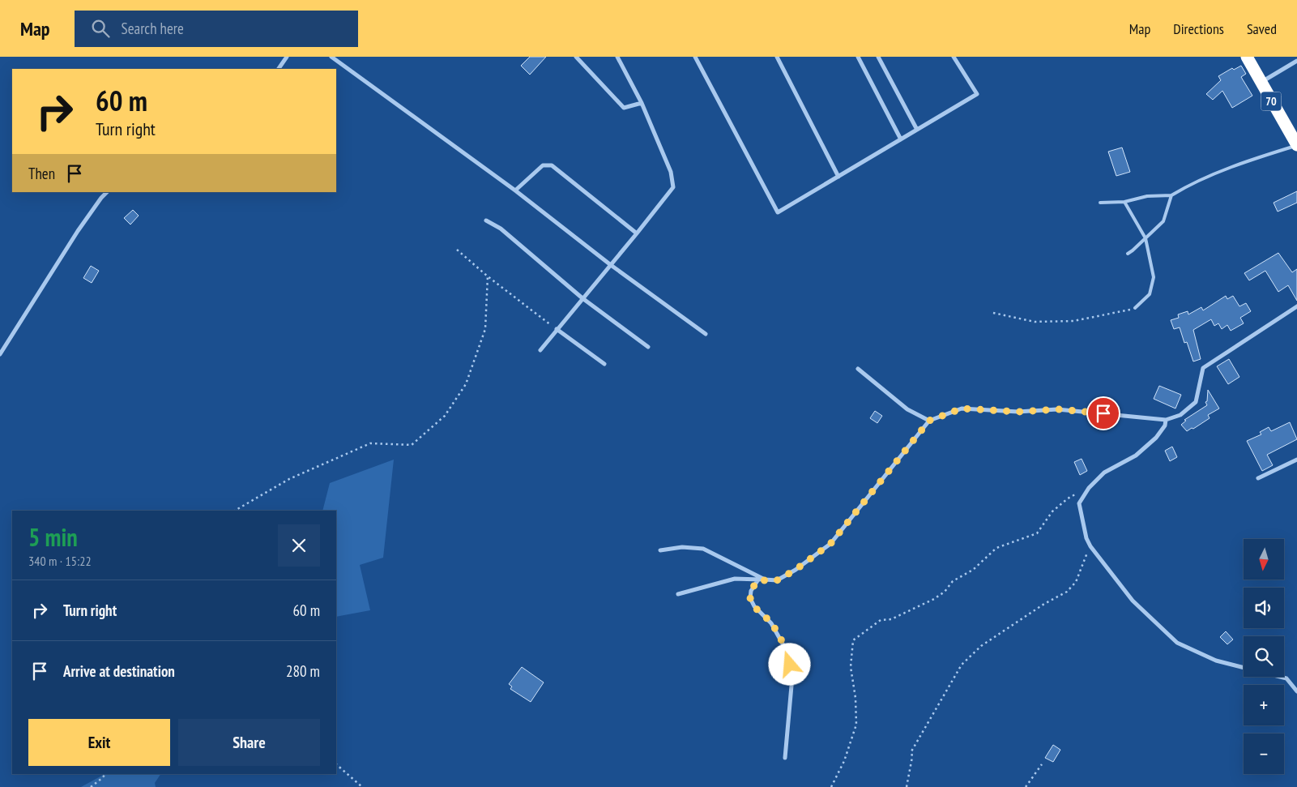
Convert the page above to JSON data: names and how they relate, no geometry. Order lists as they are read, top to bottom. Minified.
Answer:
{"streets":{"highway":["70"]},"north":"bottom","page":{"header":"Map","search":"Search here","nav":["Map","Directions","Saved"],"turn":["60 m","Turn right"],"then":"Then","heading":["5 min","340 m · 15:22"],"map_buttons":["+","−"],"list":[{"name":"Turn right","value":"60 m"},{"name":"Arrive at destination","value":"280 m"}],"buttons":["Exit","Share"]}}
